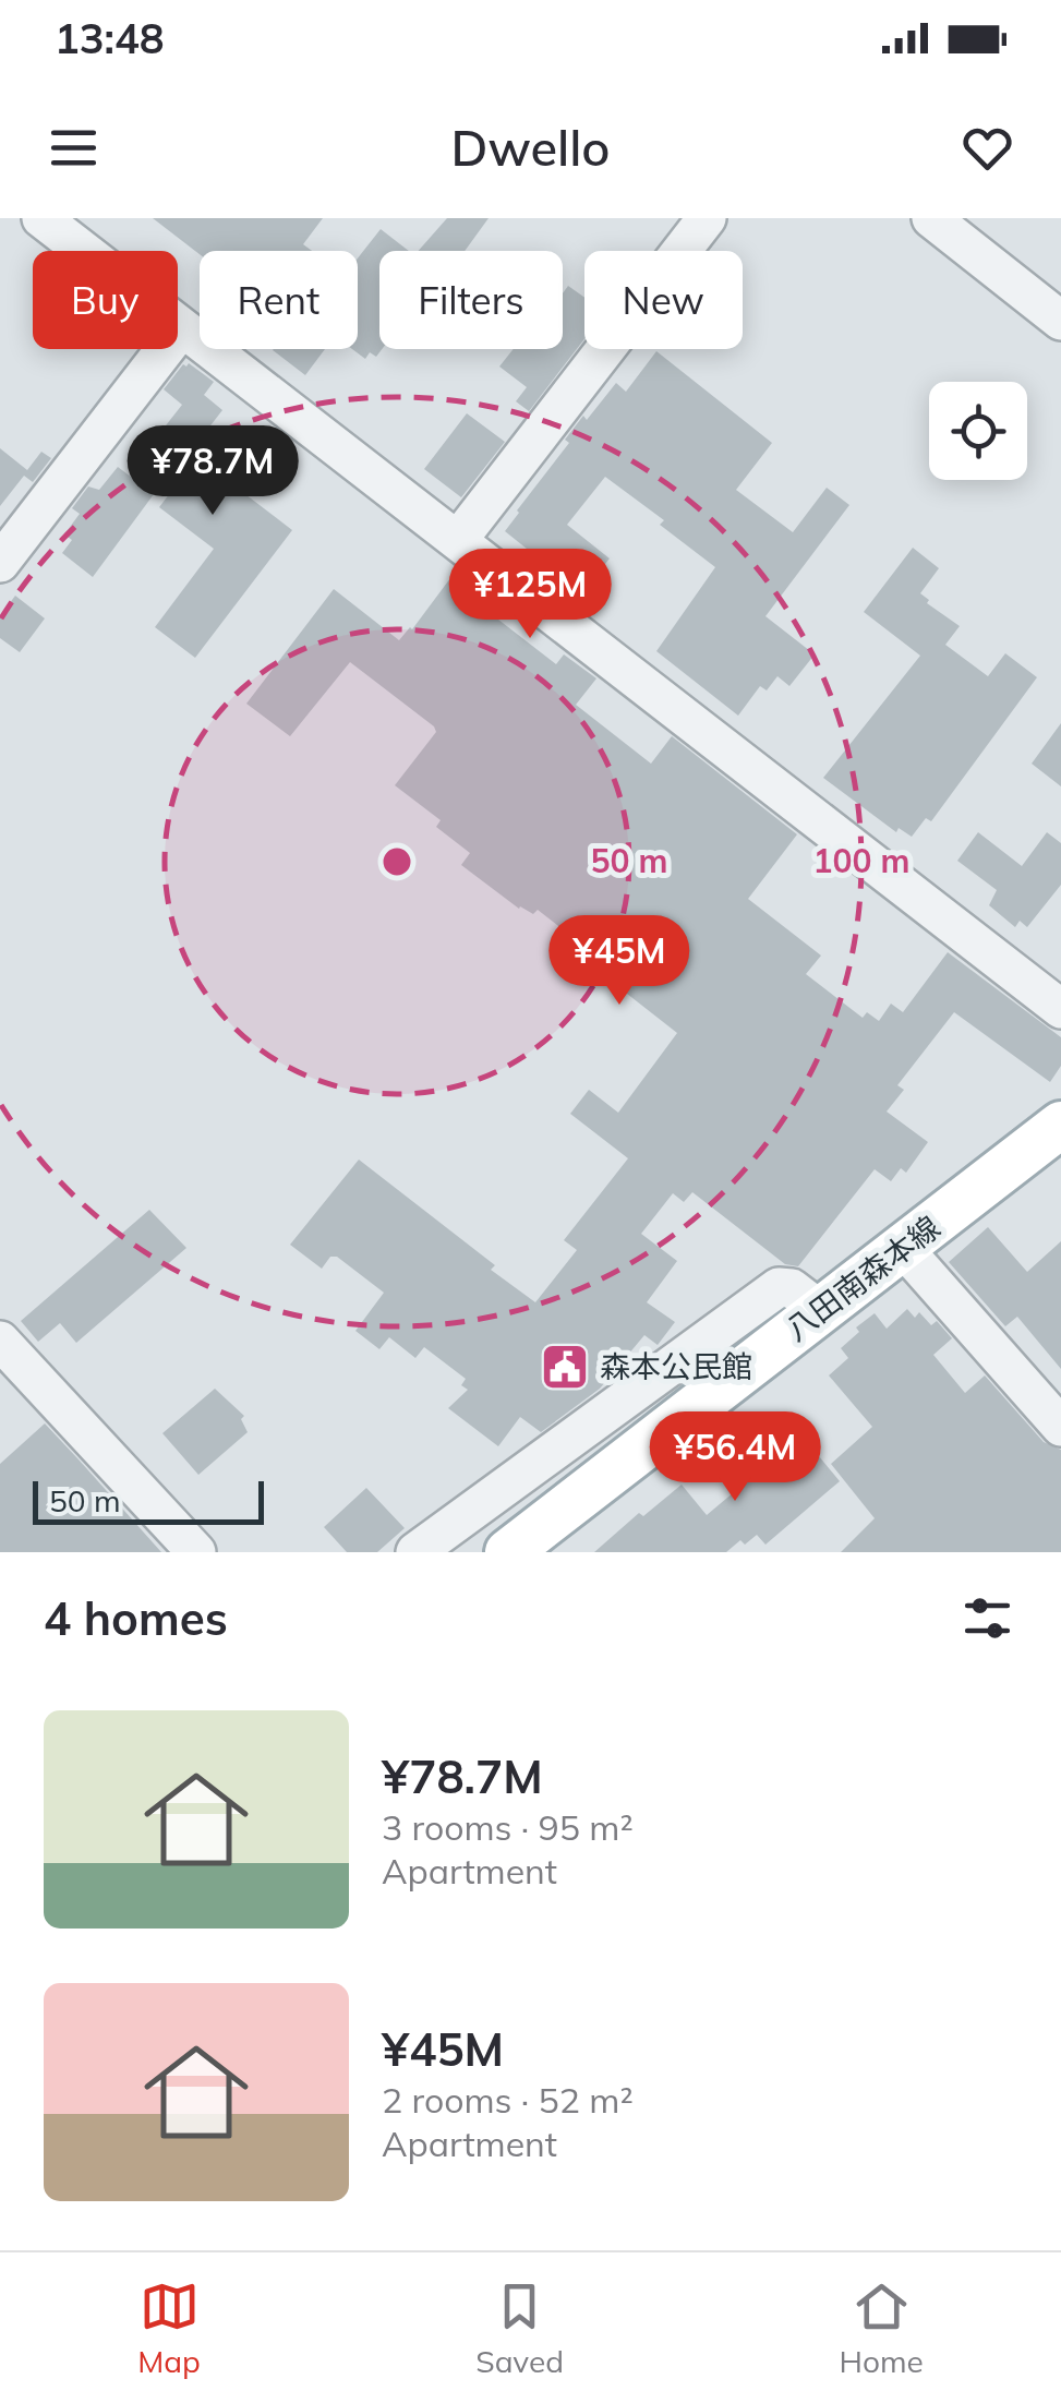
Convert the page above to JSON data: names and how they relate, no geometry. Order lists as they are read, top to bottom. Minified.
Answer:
{"streets":{"main road":["八田南森本線"]},"places":{"public building":["森本公民館"]},"scale_bar":"50 m","page":{"status":"13:48","header":"Dwello","chip":["Buy","Rent","Filters","New"],"price":["¥78.7M","¥125M","¥45M","¥56.4M"],"scale":"50 m","heading":"4 homes","list":[{"name":"¥78.7M","note":"3 rooms · 95 m² · Apartment"},{"name":"¥45M","note":"2 rooms · 52 m² · Apartment"}],"tabs":["Map","Saved","Home"]},"rings":["50 m","100 m"]}
